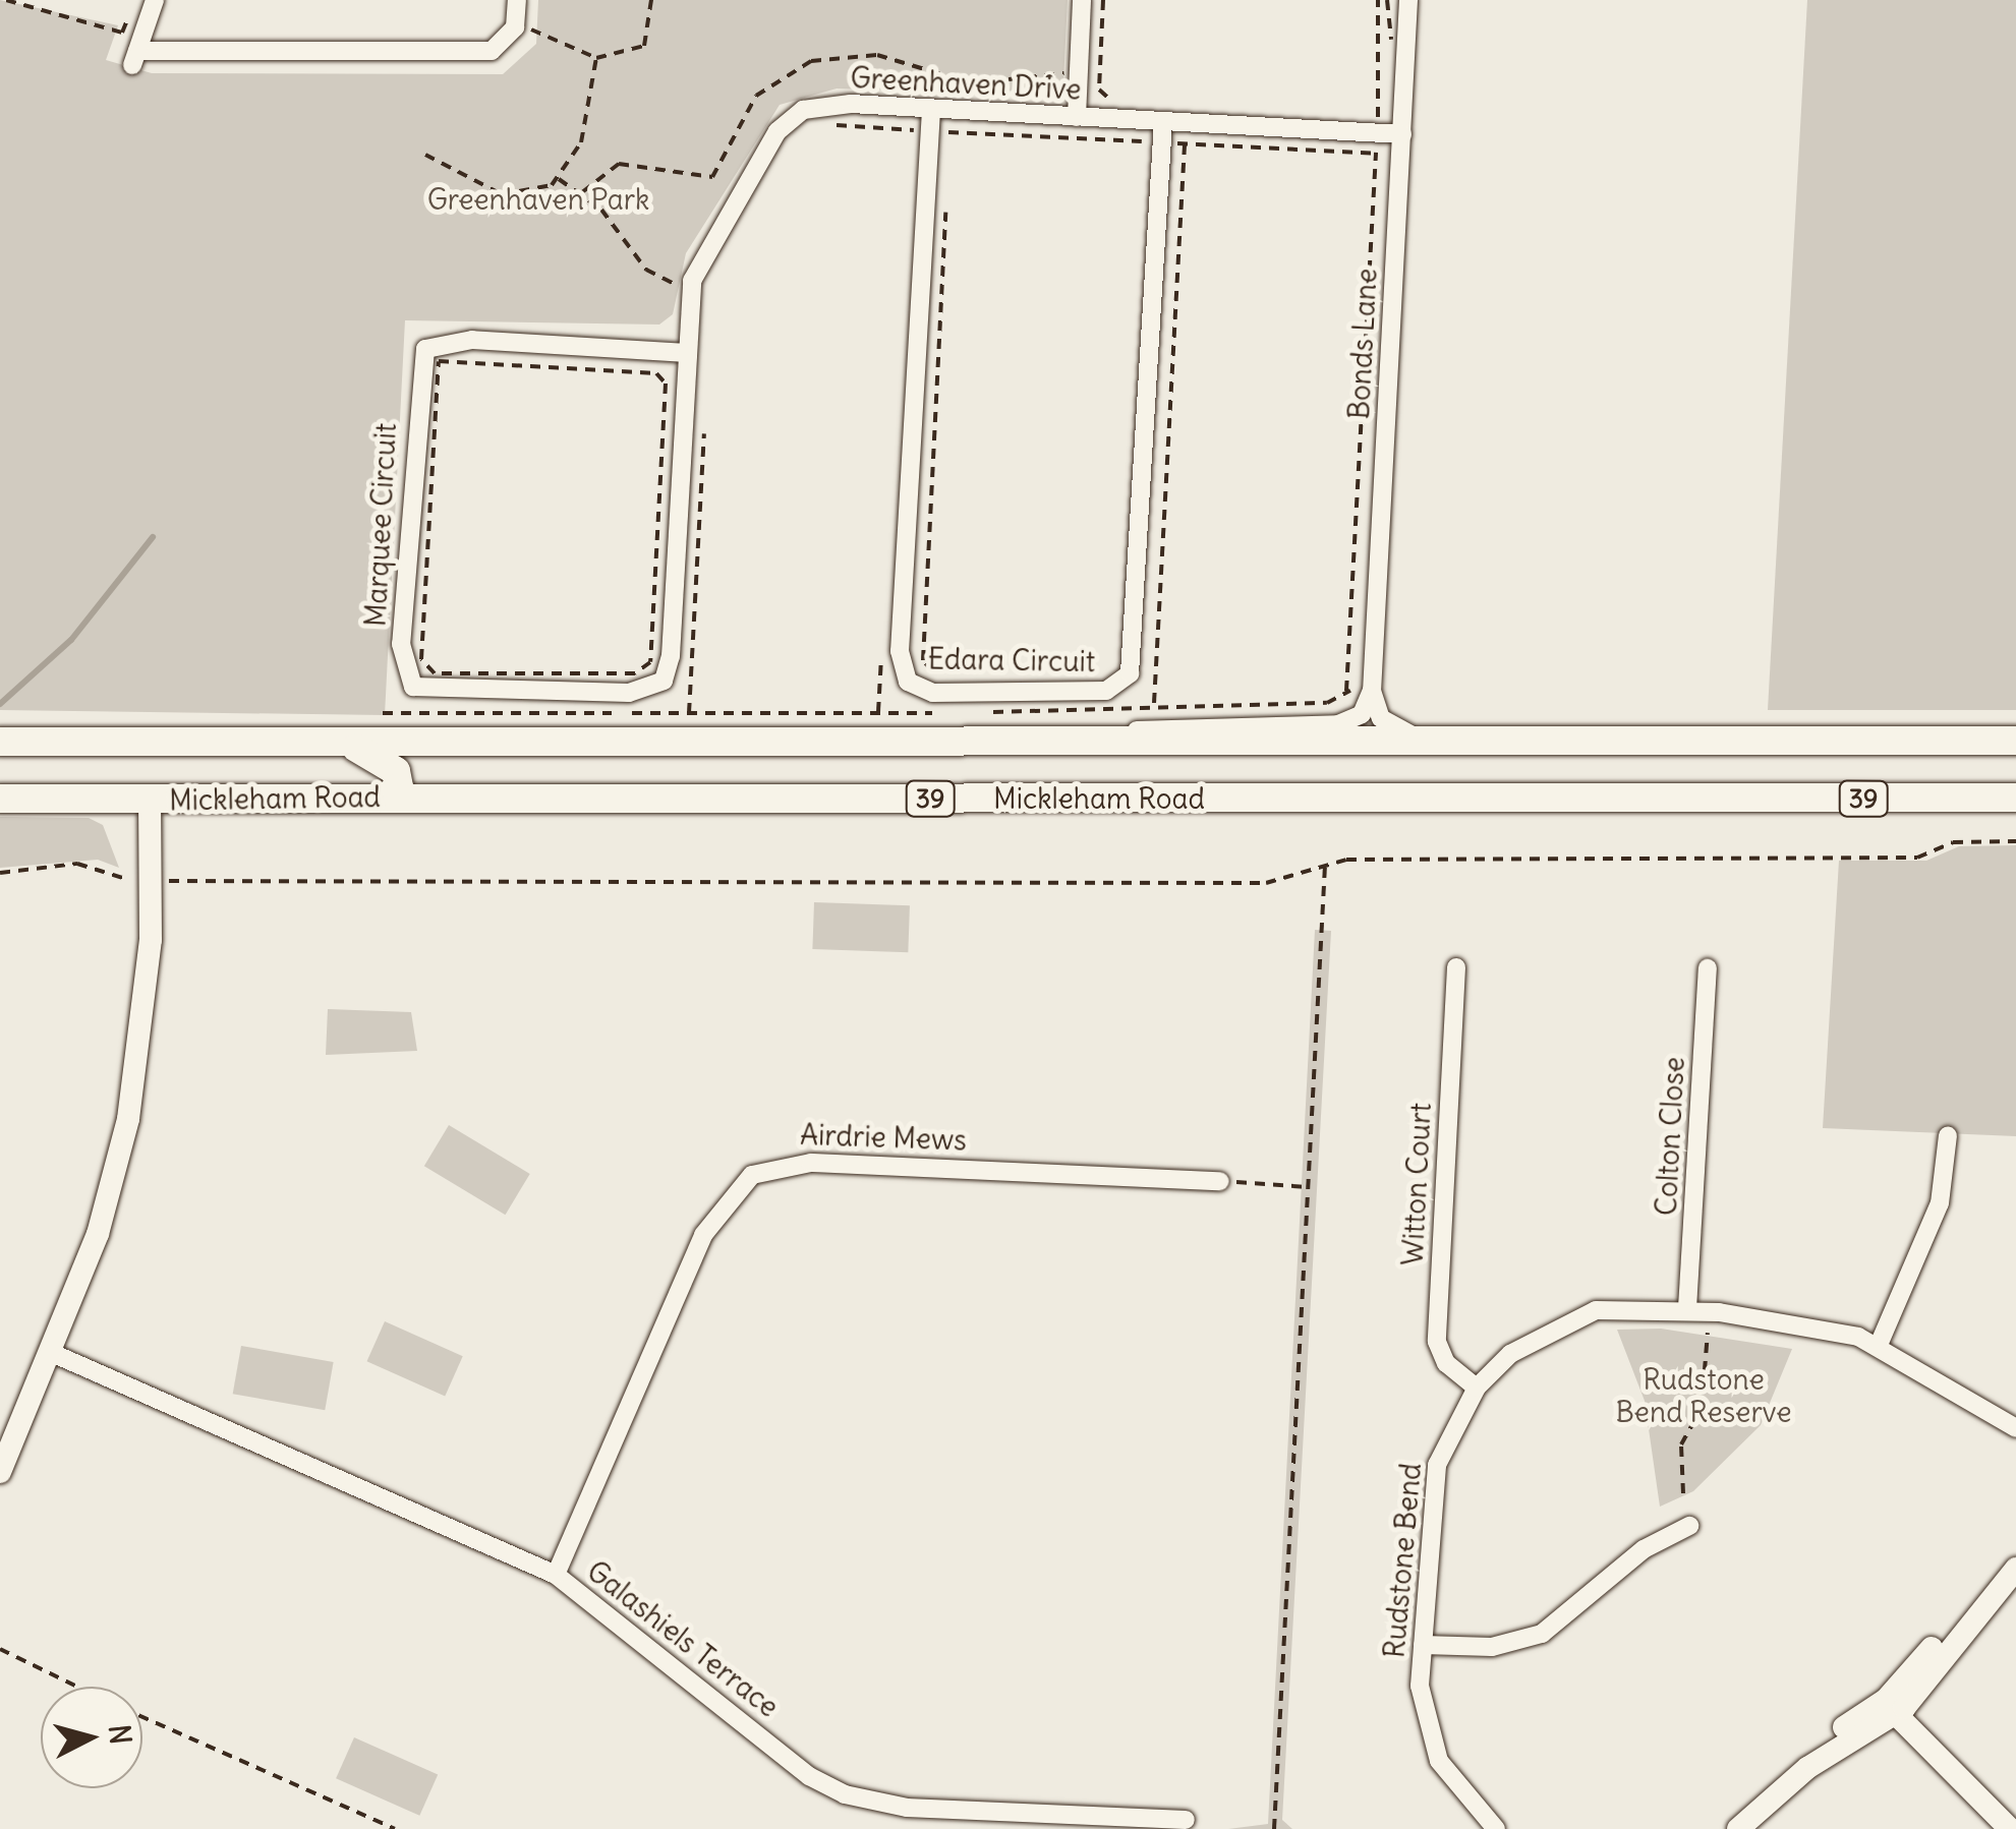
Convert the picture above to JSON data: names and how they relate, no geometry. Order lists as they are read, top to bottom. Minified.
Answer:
{"streets":{"main road":["Mickleham Road","39"],"street":["Greenhaven Drive","Bonds Lane","Marquee Circuit","Edara Circuit","Colton Close","Airdrie Mews","Witton Court","Rudstone Bend","Galashiels Terrace"]},"crossings":[["Greenhaven Drive","Bonds Lane"],["Greenhaven Drive","Marquee Circuit"],["Greenhaven Drive","Edara Circuit"],["Colton Close","Rudstone Bend"],["Airdrie Mews","Galashiels Terrace"],["Witton Court","Rudstone Bend"]],"parks":["Greenhaven Park","Rudstone Bend Reserve"],"north":"right"}
